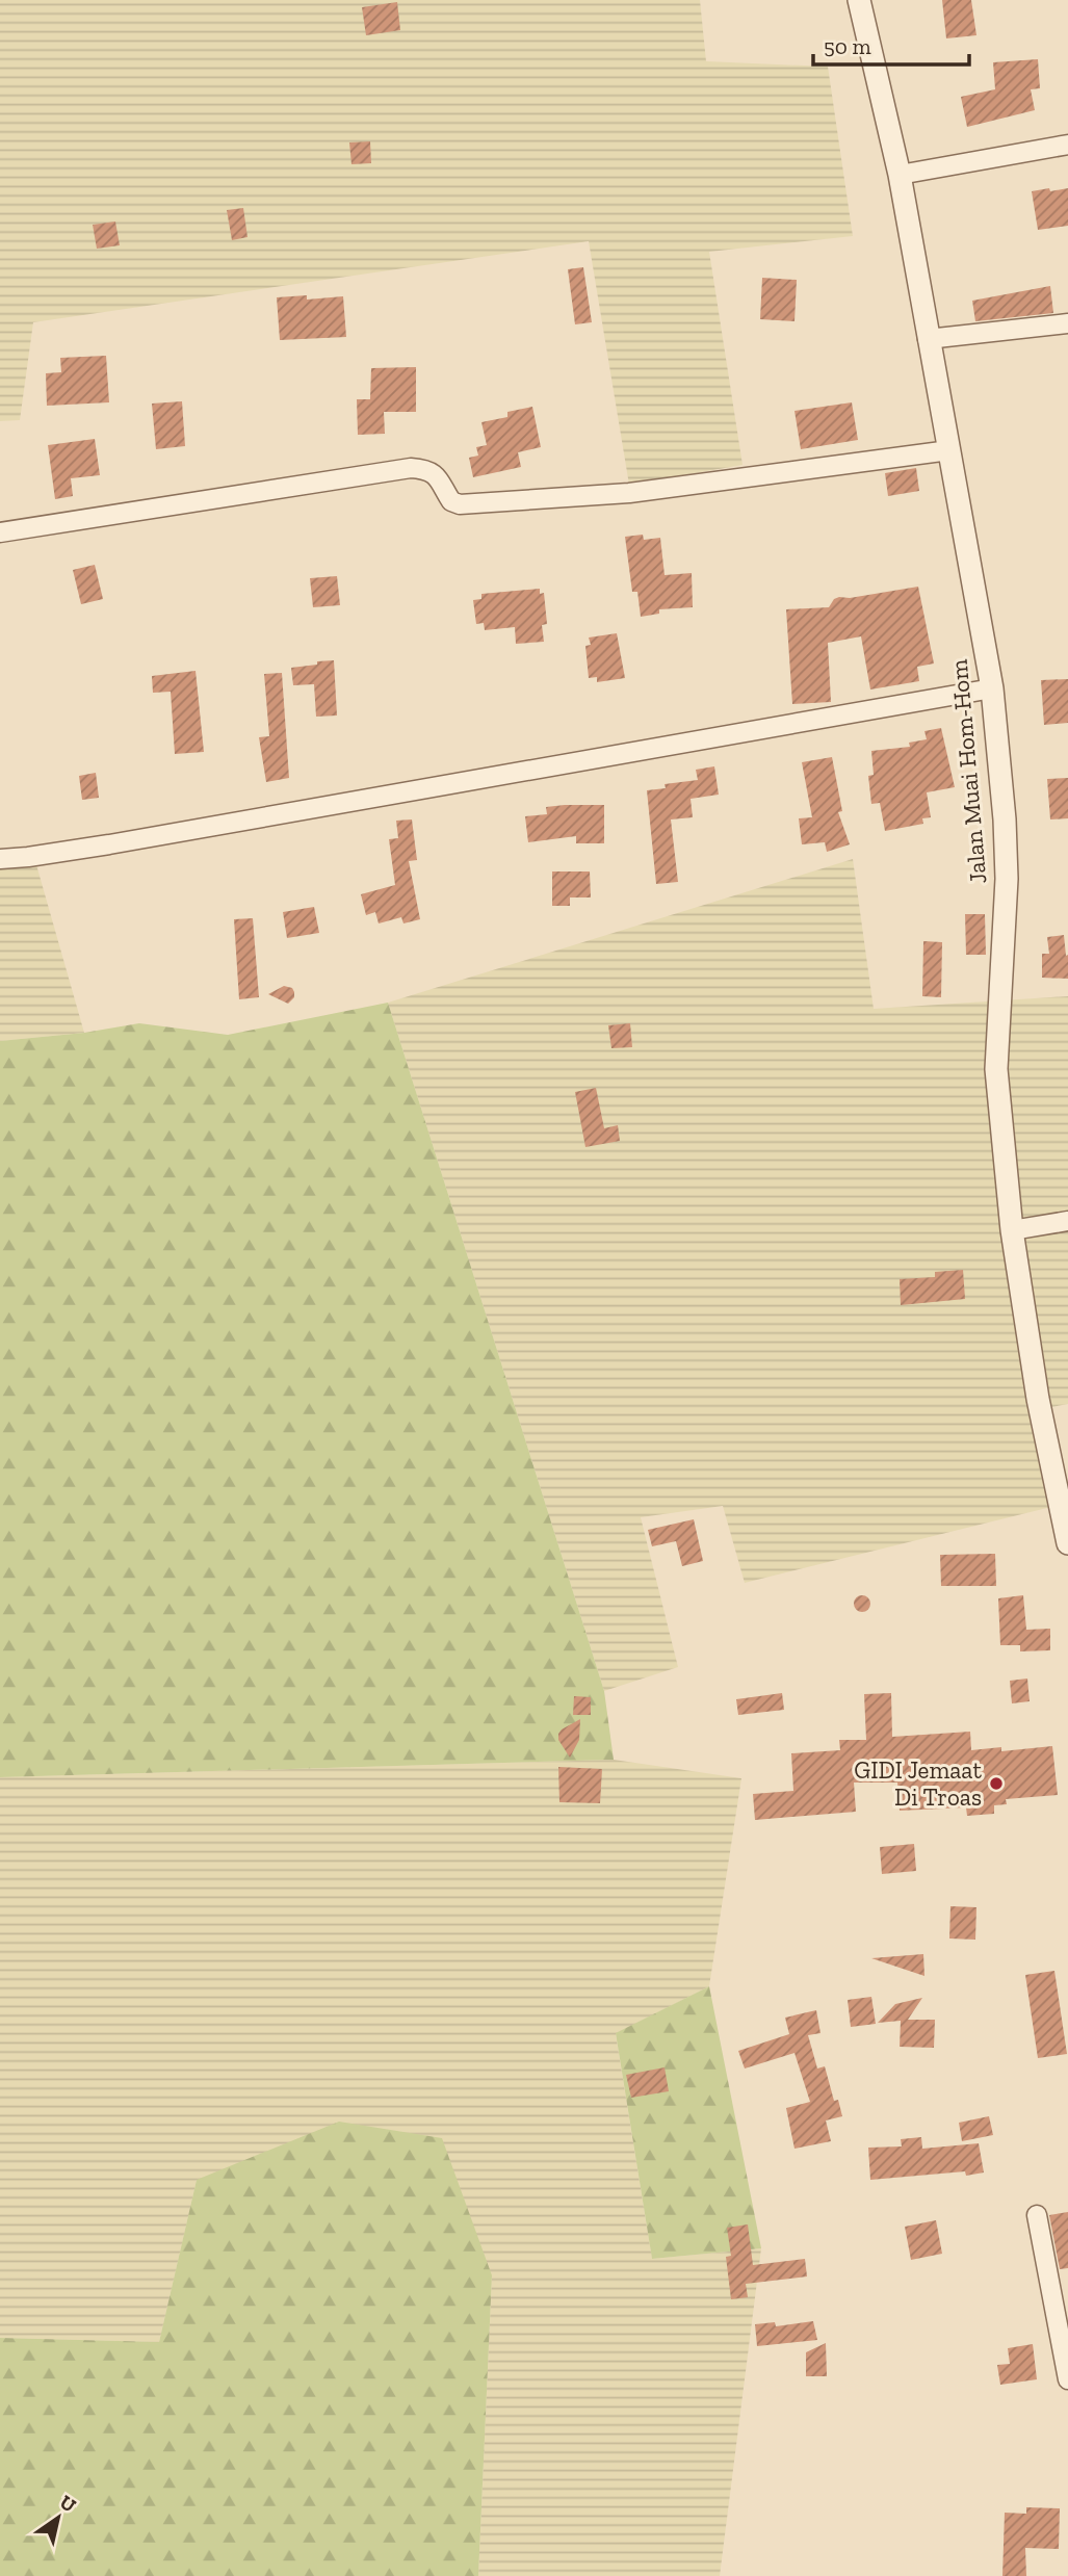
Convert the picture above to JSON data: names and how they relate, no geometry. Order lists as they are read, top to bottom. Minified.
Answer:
{"streets":{"street":["Jalan Muai Hom-Hom"]},"places":["GIDI Jemaat Di Troas"],"scale_bar":"50 m","north":"top right"}
